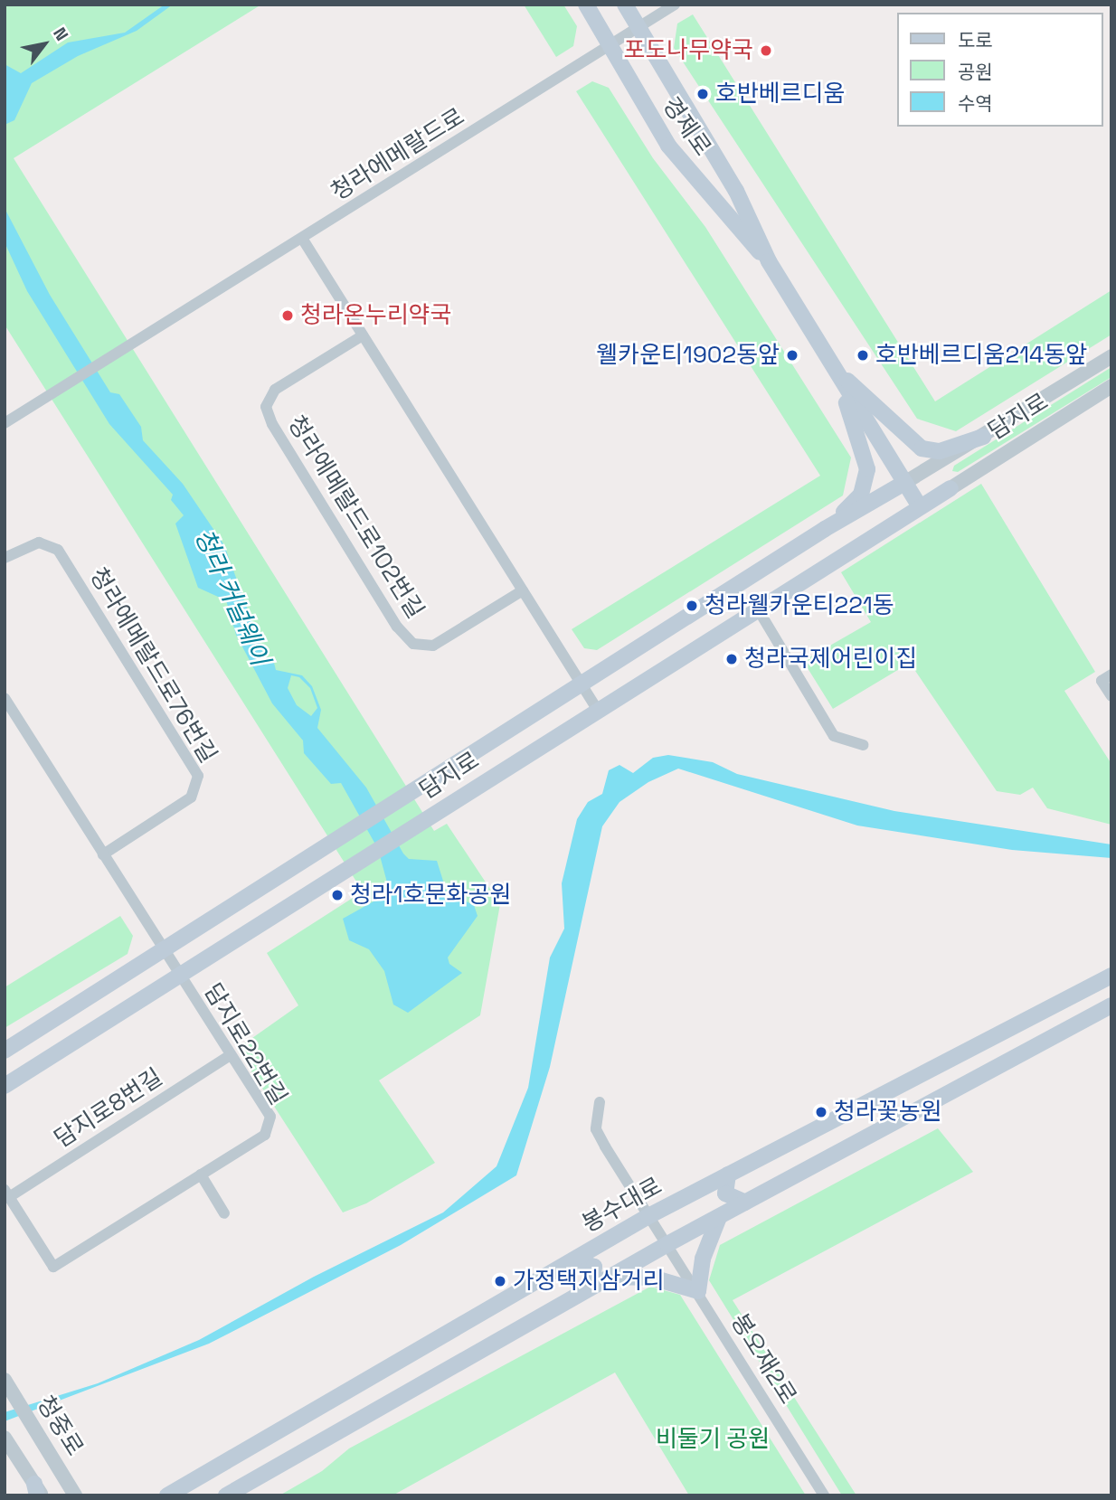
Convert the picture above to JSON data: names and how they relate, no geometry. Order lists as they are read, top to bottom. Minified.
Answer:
{"streets":{"main road":["경제로","담지로","봉수대로"],"street":["청라에메랄드로","청라에메랄드로102번길","청라에메랄드로76번길","담지로22번길","담지로8번길","봉오재2로","청중로"]},"crossings":[["경제로","청라에메랄드로"],["경제로","담지로"],["담지로","담지로22번길"],["담지로22번길","담지로8번길"],["봉수대로","봉오재2로"]],"water":["청라 커널웨이"],"parks":["비둘기 공원"],"places":["포도나무약국","호반베르디움","청라온누리약국","웰카운티1902동앞","호반베르디움214동앞","청라웰카운티221동","청라국제어린이집","청라1호문화공원","청라꽃농원","가정택지삼거리"],"legend":["도로","공원","수역"],"north":"top right"}
